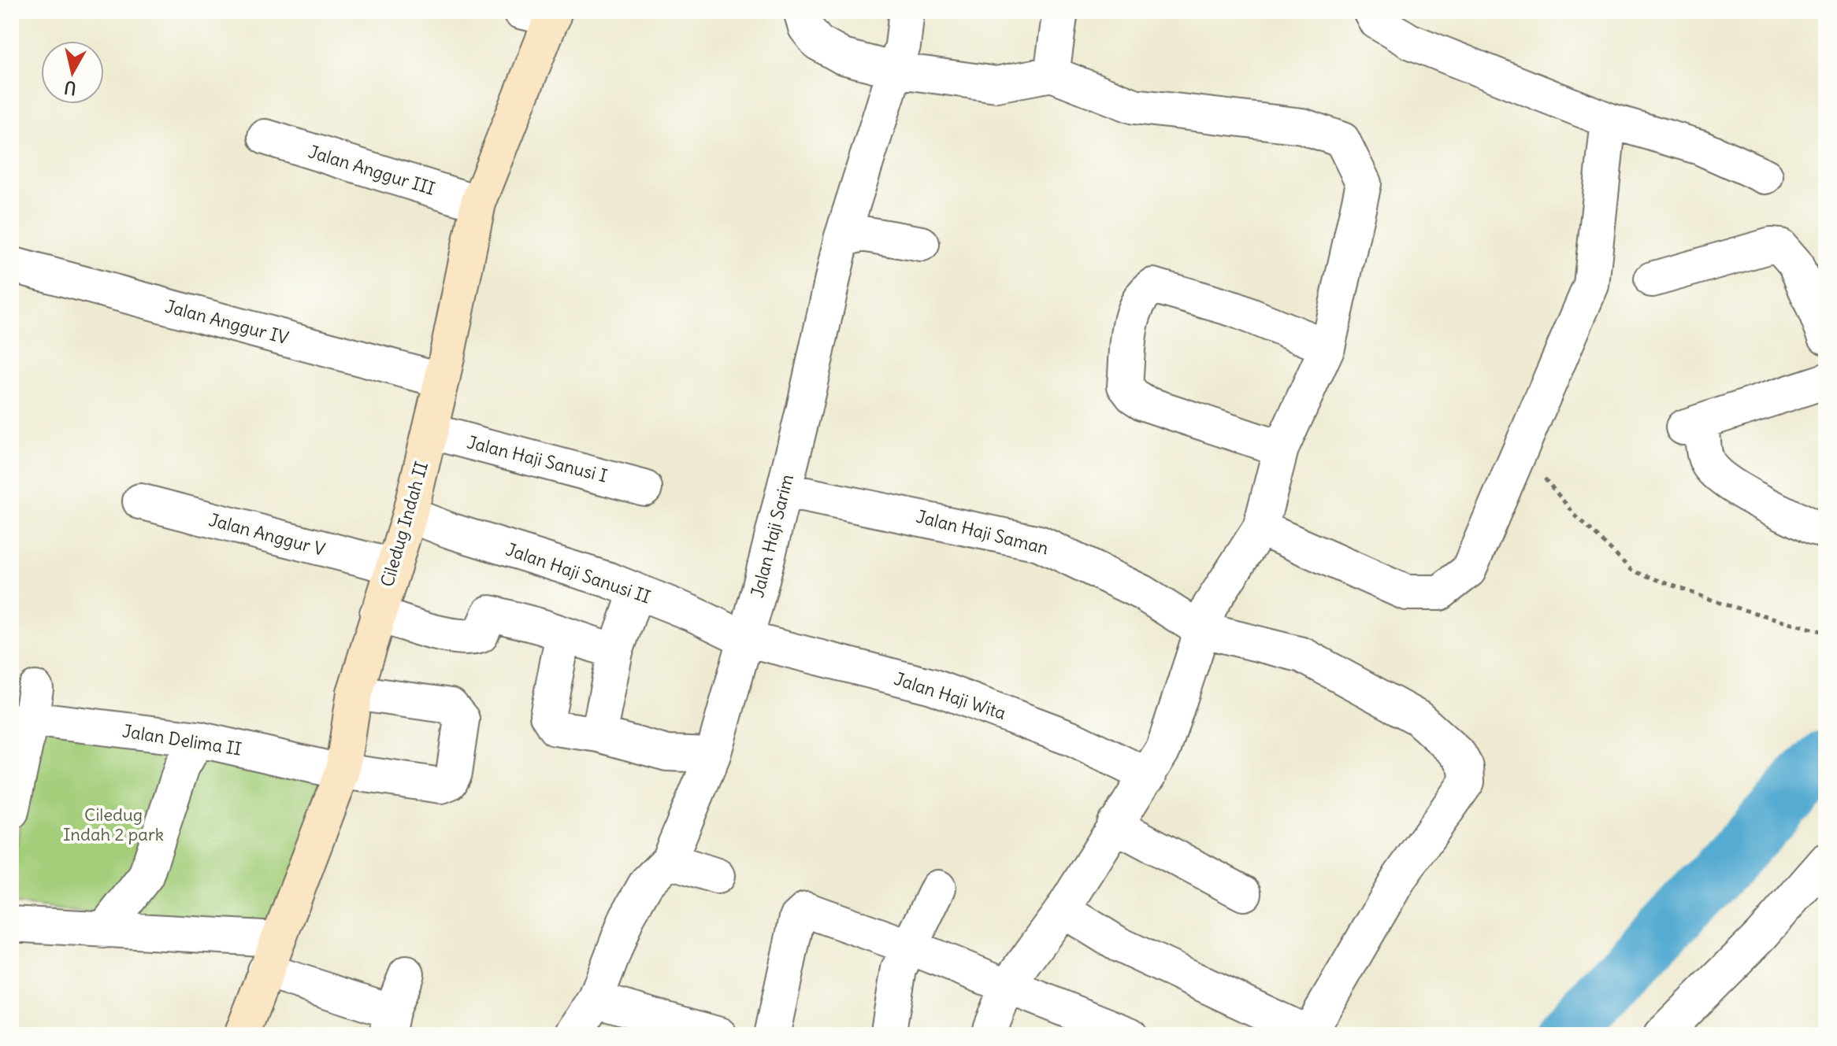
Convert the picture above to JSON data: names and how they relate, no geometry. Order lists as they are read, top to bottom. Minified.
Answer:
{"streets":{"street":["Jalan Anggur III","Jalan Anggur IV","Jalan Haji Sanusi I","Ciledug Indah II","Jalan Haji Saman","Jalan Anggur V","Jalan Haji Sarim","Jalan Haji Sanusi II","Jalan Haji Wita","Jalan Delima II"]},"crossings":[["Jalan Anggur III","Ciledug Indah II"],["Jalan Anggur IV","Ciledug Indah II"],["Jalan Haji Sanusi I","Ciledug Indah II"],["Ciledug Indah II","Jalan Anggur V"],["Ciledug Indah II","Jalan Haji Sanusi II"],["Ciledug Indah II","Jalan Delima II"],["Jalan Haji Saman","Jalan Haji Sarim"],["Jalan Haji Sarim","Jalan Haji Sanusi II"],["Jalan Haji Sarim","Jalan Haji Wita"],["Jalan Haji Sanusi II","Jalan Haji Wita"]],"parks":["Ciledug Indah 2 park"],"north":"bottom"}
